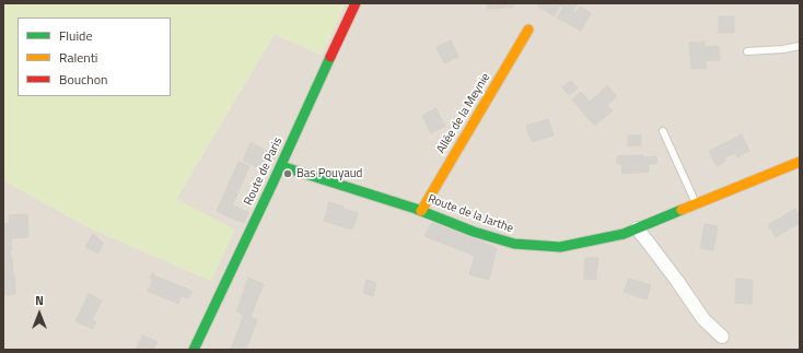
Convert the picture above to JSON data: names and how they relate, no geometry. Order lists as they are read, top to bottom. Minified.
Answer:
{"streets":{"street":["Allée de la Meynie","Route de Paris","Route de la Jarthe"]},"crossings":[["Allée de la Meynie","Route de la Jarthe"],["Route de Paris","Route de la Jarthe"]],"places":["Bas Pouyaud"],"legend":["Fluide","Ralenti","Bouchon"],"north":"top"}
